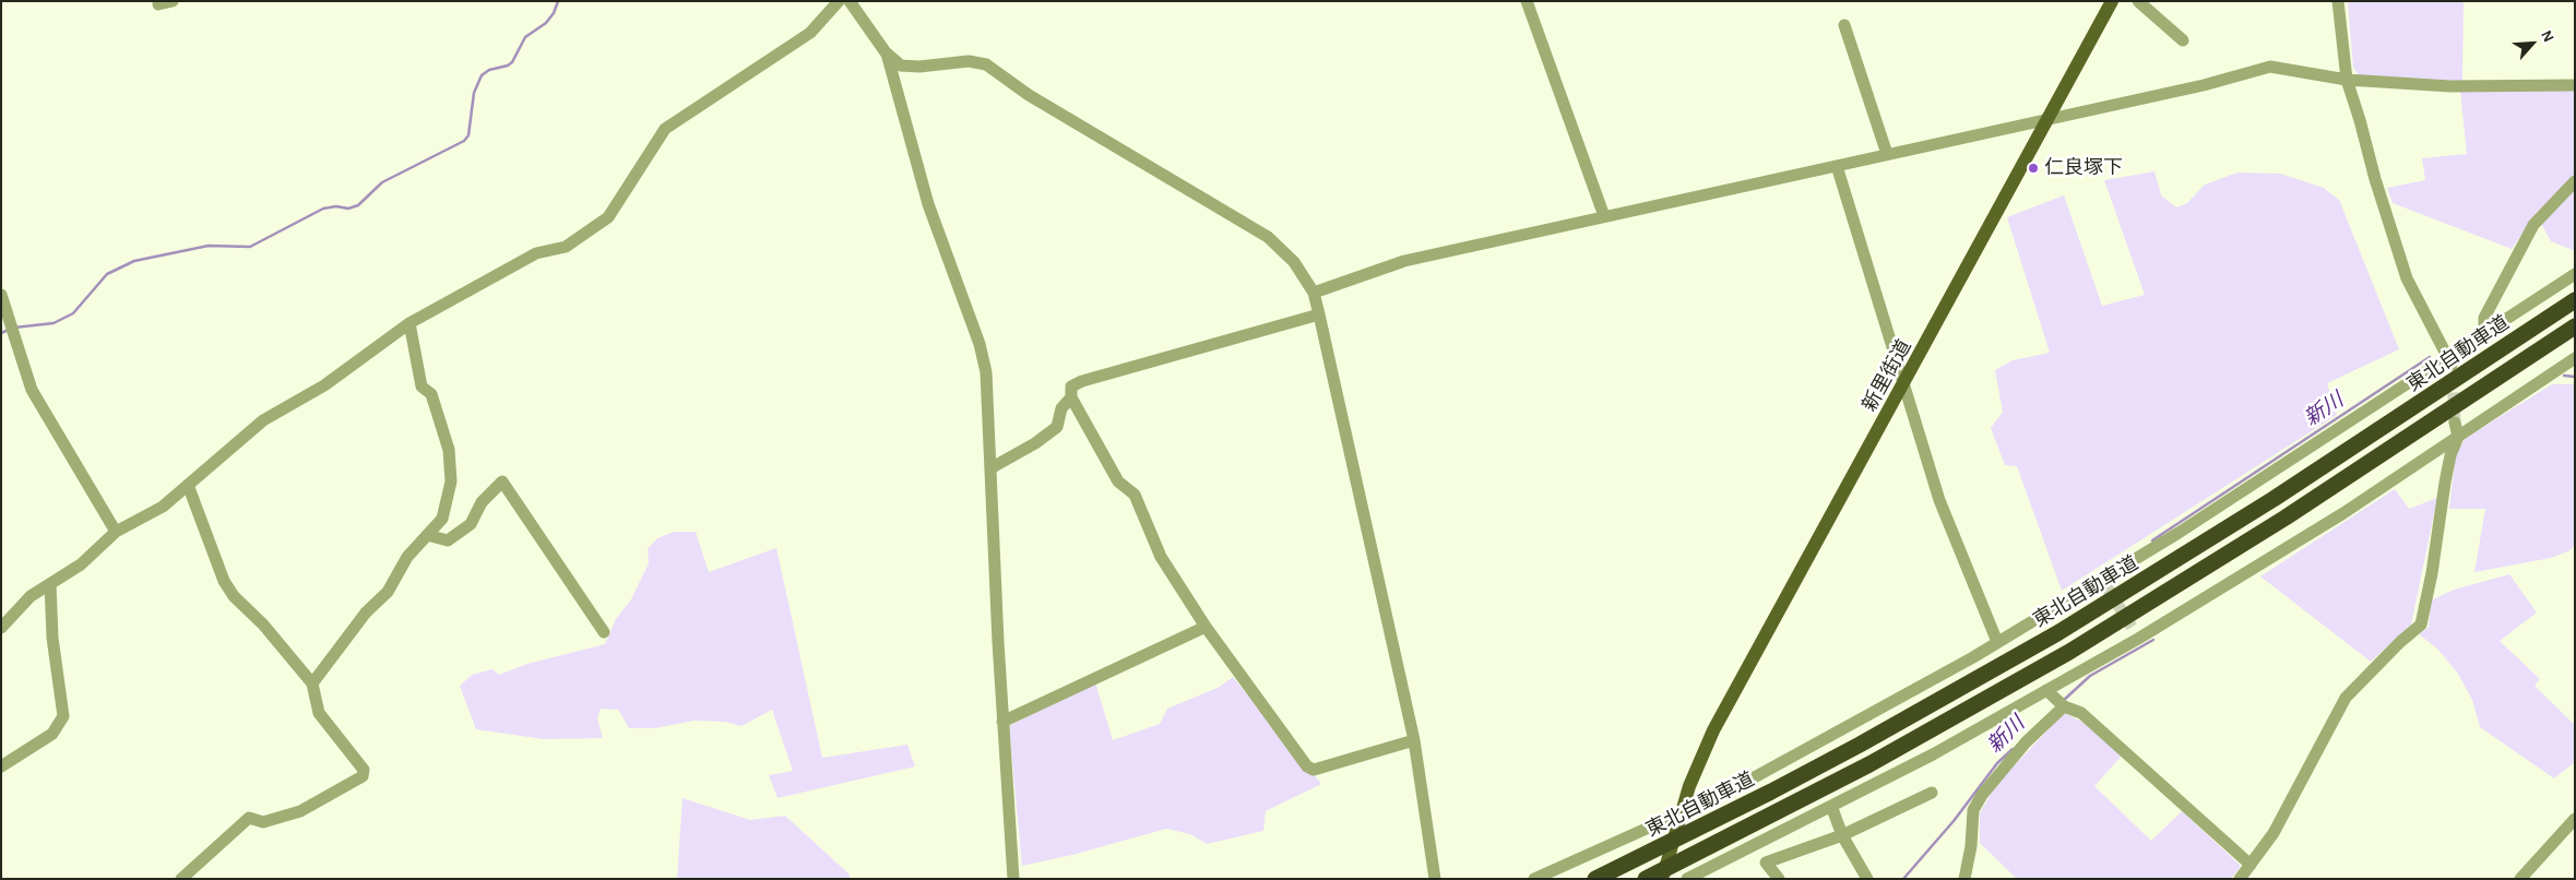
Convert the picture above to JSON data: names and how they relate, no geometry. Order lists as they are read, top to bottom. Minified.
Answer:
{"streets":{"highway":["東北自動車道"],"main road":["新里街道"]},"water":["新川"],"places":["仁良塚下"],"north":"top right"}
